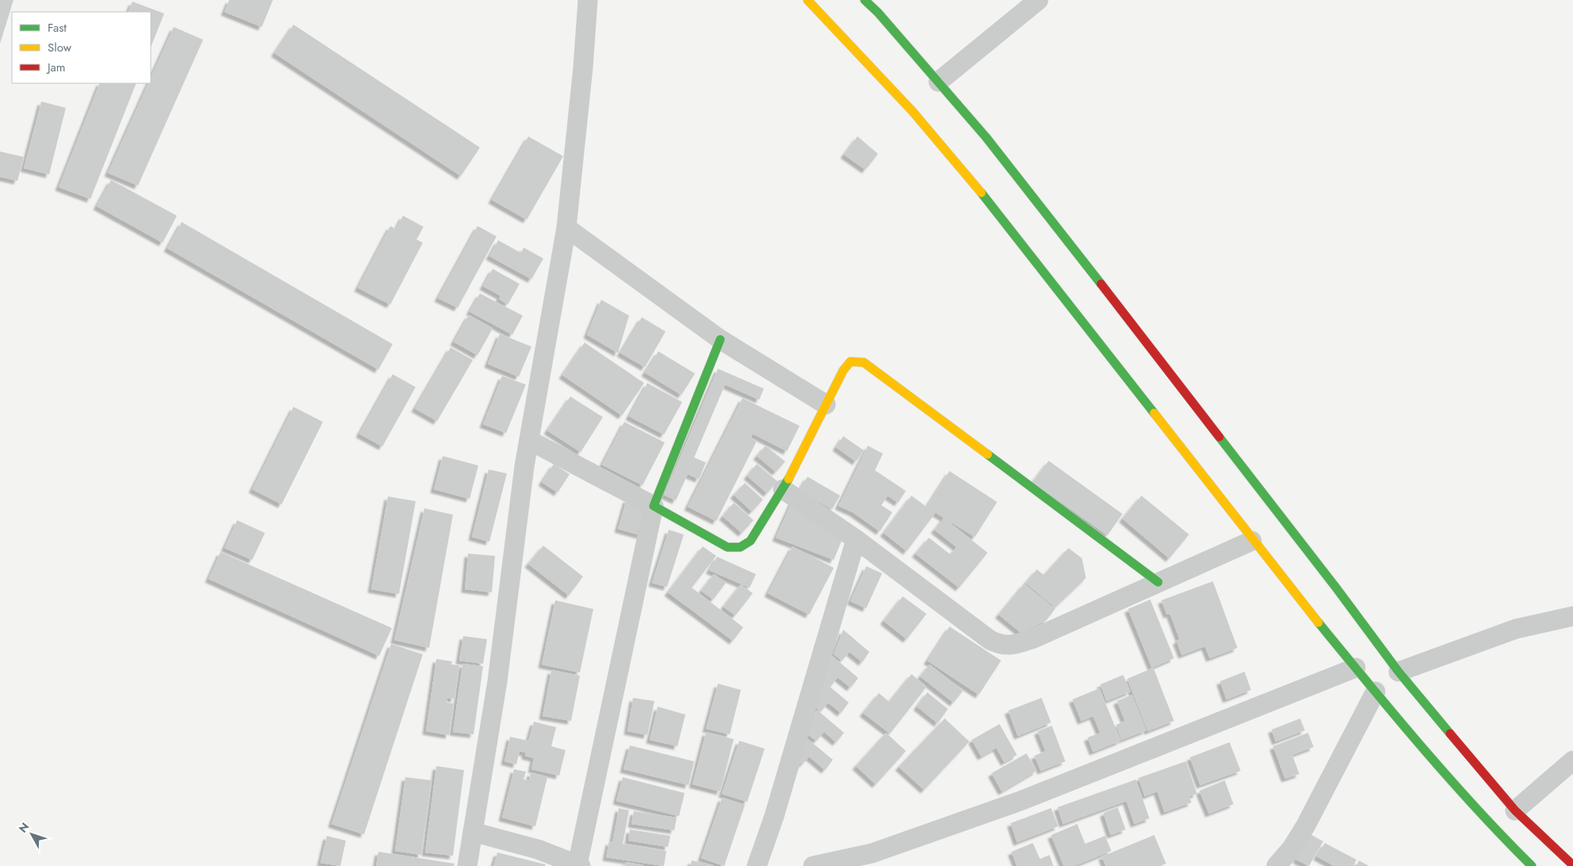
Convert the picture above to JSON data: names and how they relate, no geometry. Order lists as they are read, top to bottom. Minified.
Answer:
{"legend":["Fast","Slow","Jam"],"north":"top left"}
